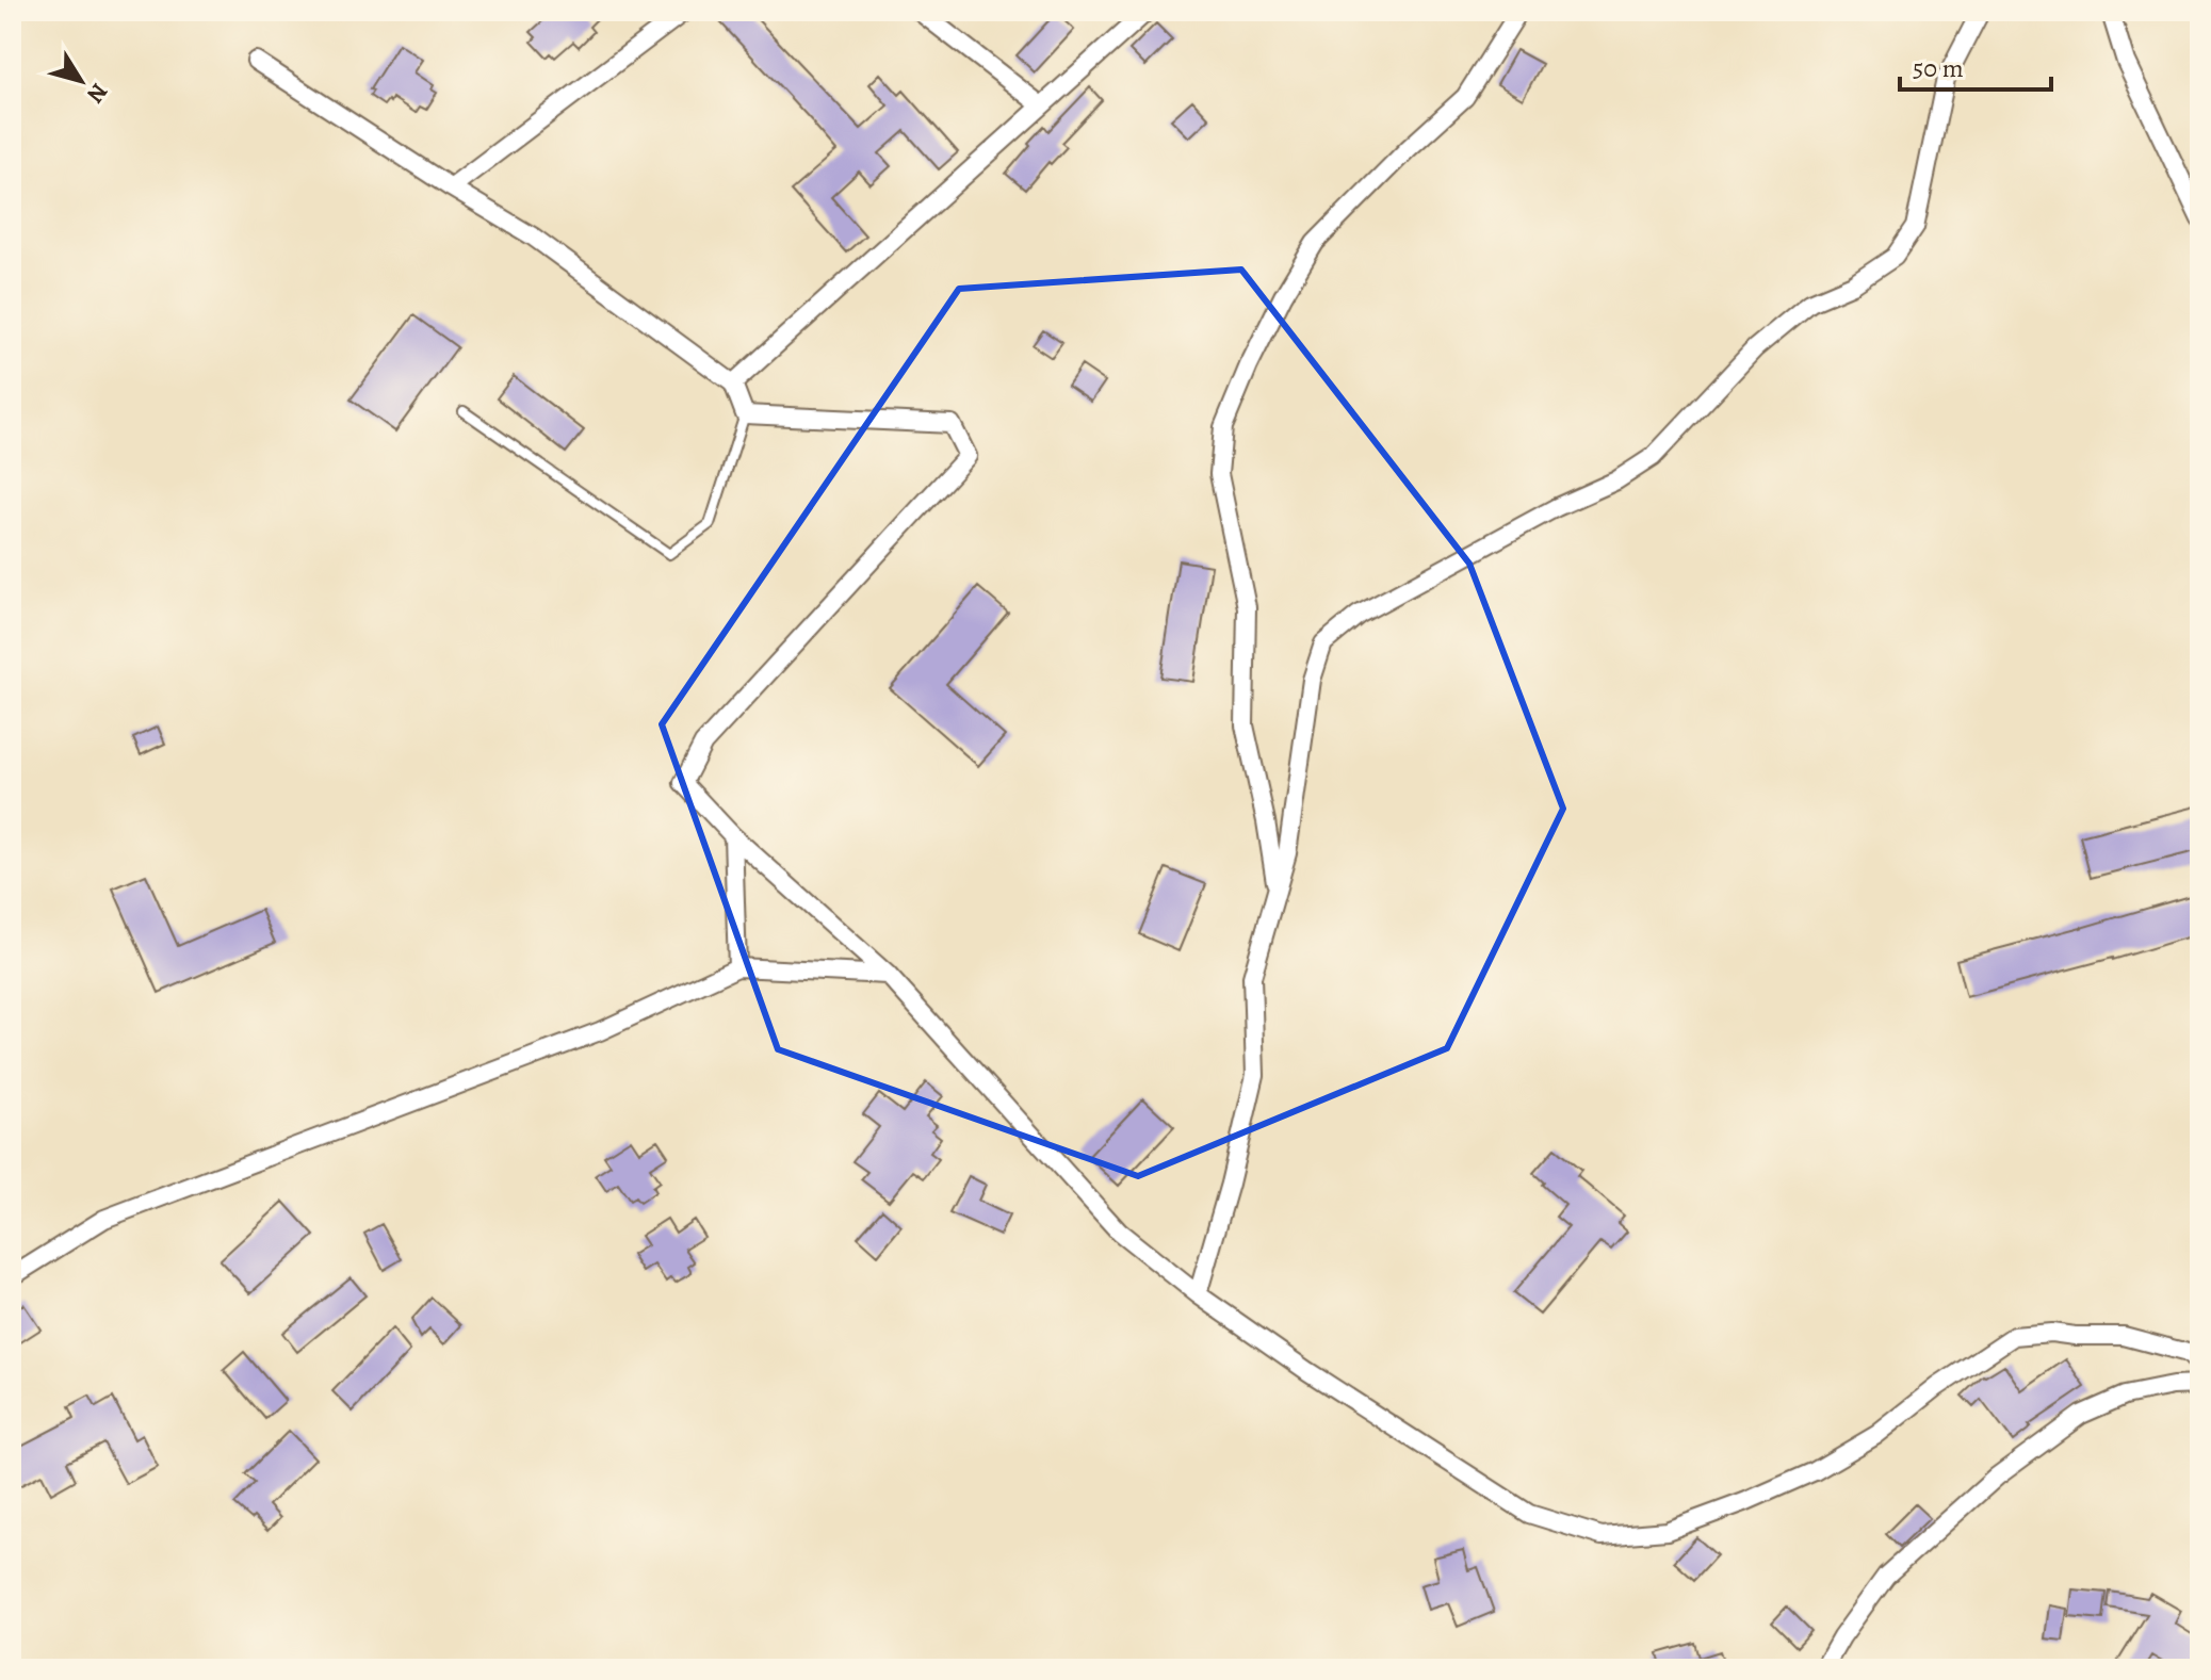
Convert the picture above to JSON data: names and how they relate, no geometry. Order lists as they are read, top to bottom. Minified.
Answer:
{"scale_bar":"50 m","north":"bottom right"}
